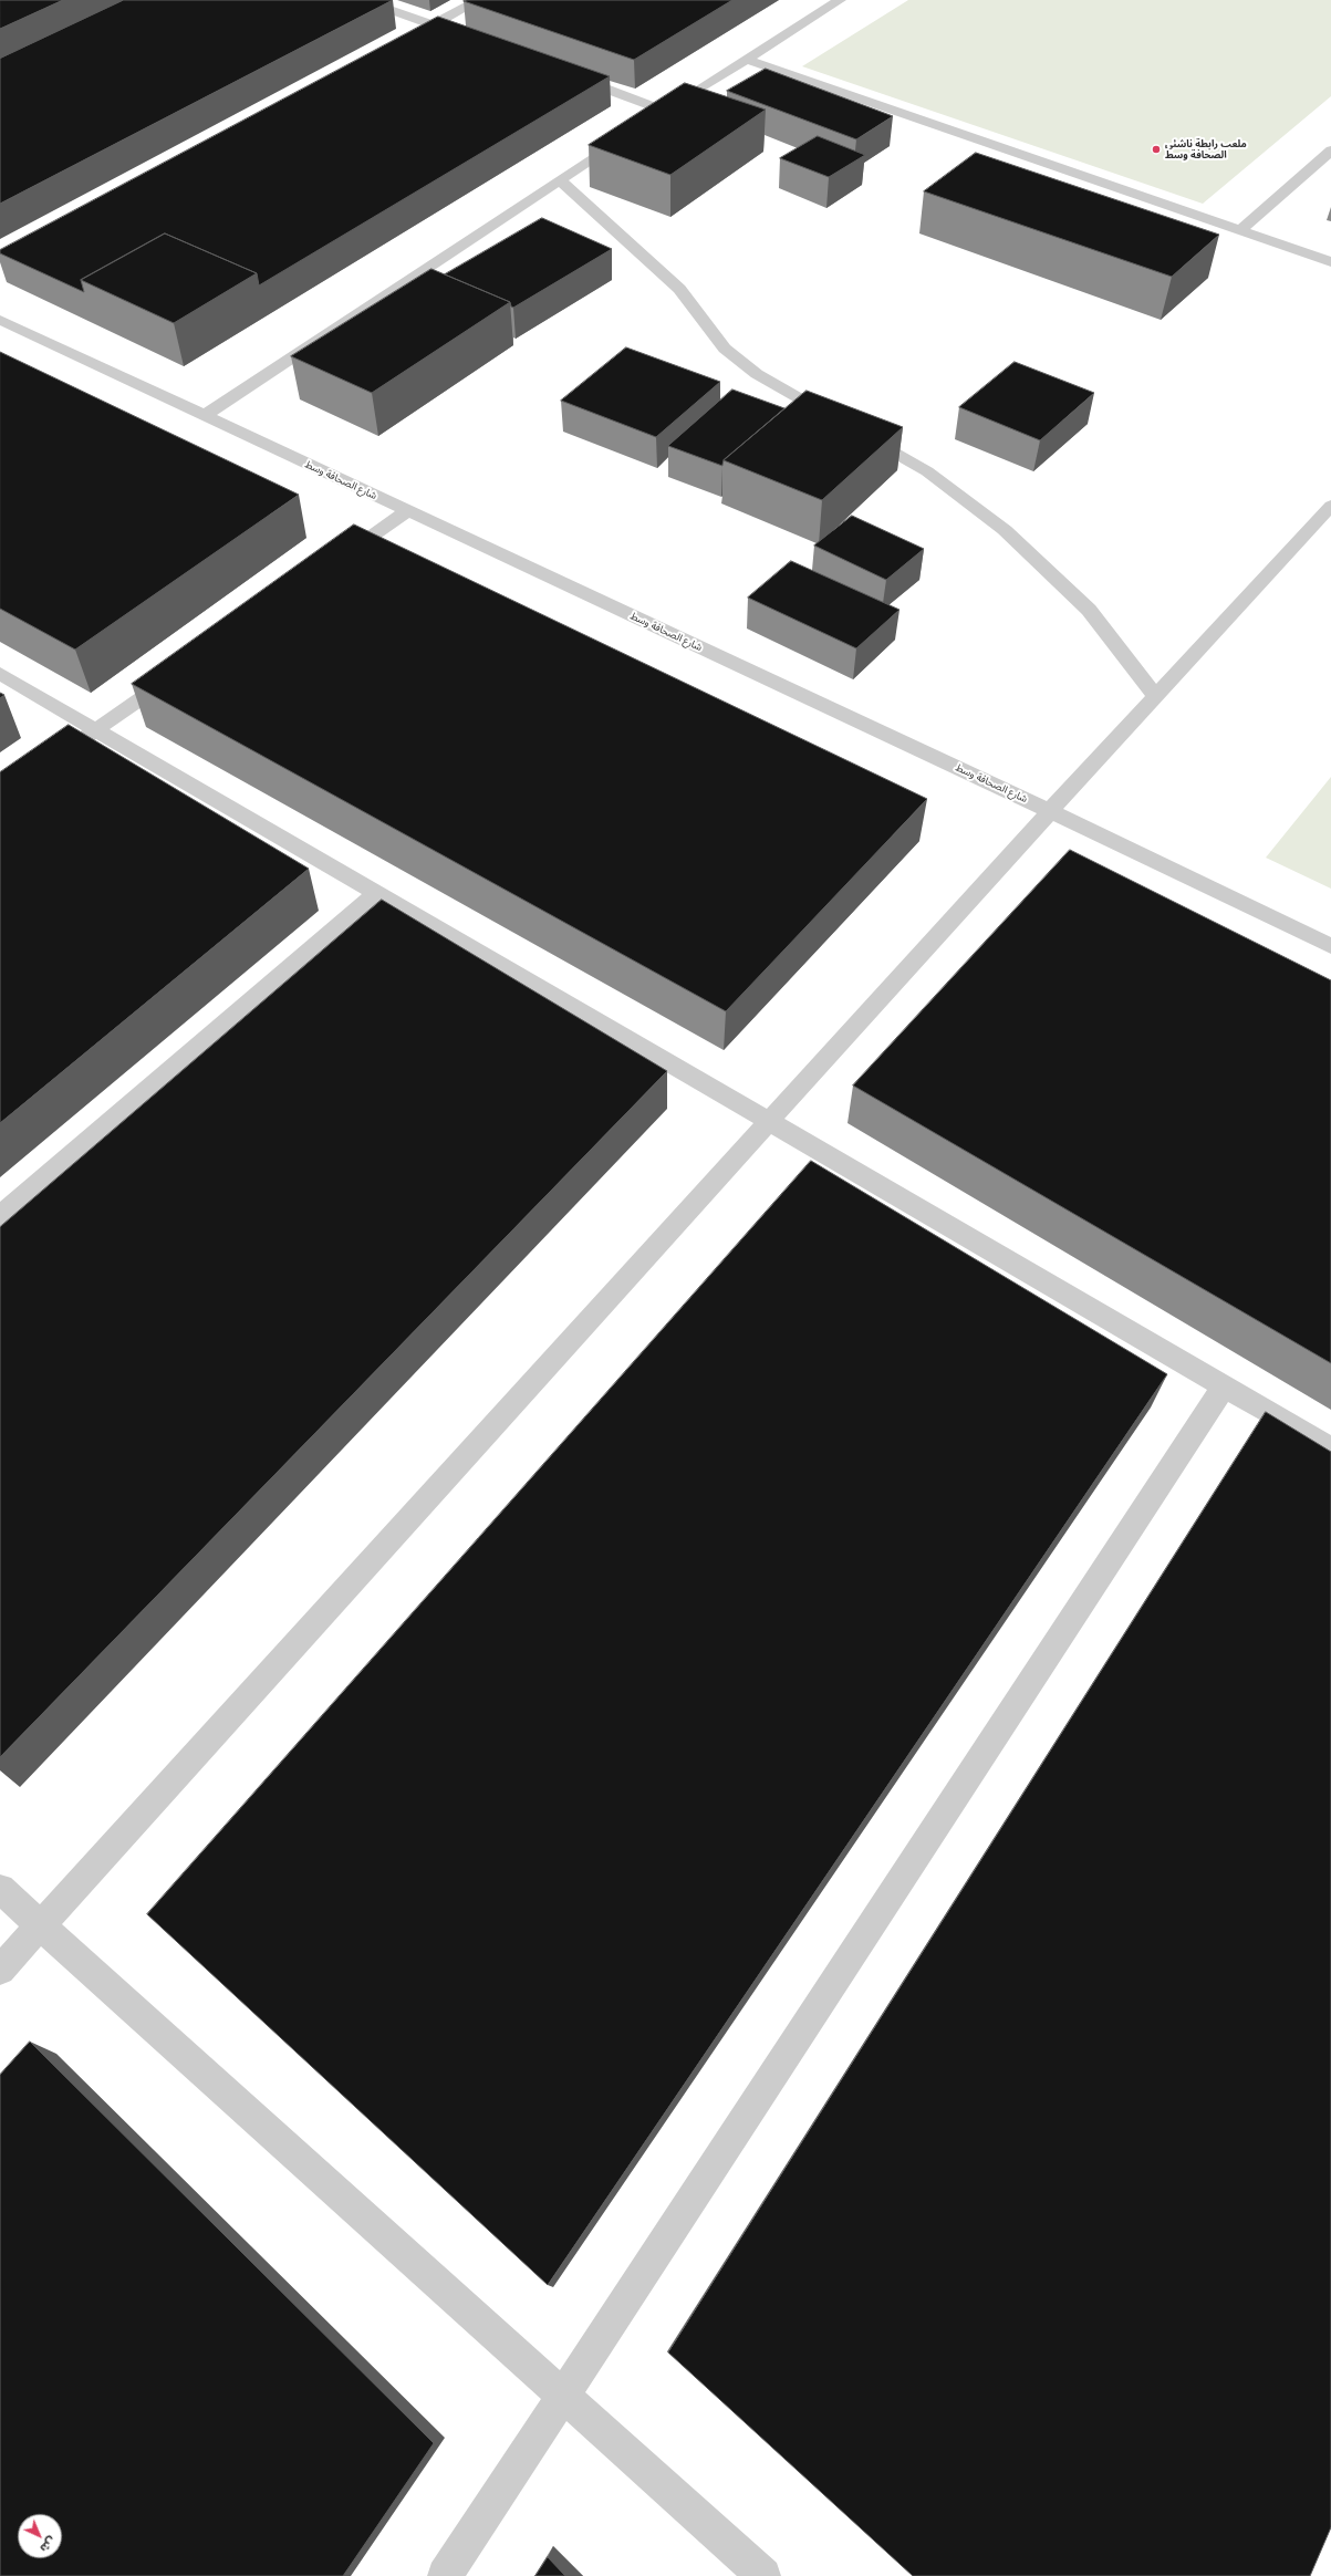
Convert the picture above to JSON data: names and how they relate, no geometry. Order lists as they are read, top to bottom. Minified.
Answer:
{"streets":{"street":["شارع الصحافة وسط"]},"places":["ملعب رابطة ناشئي الصحافة وسط"],"north":"bottom right"}
